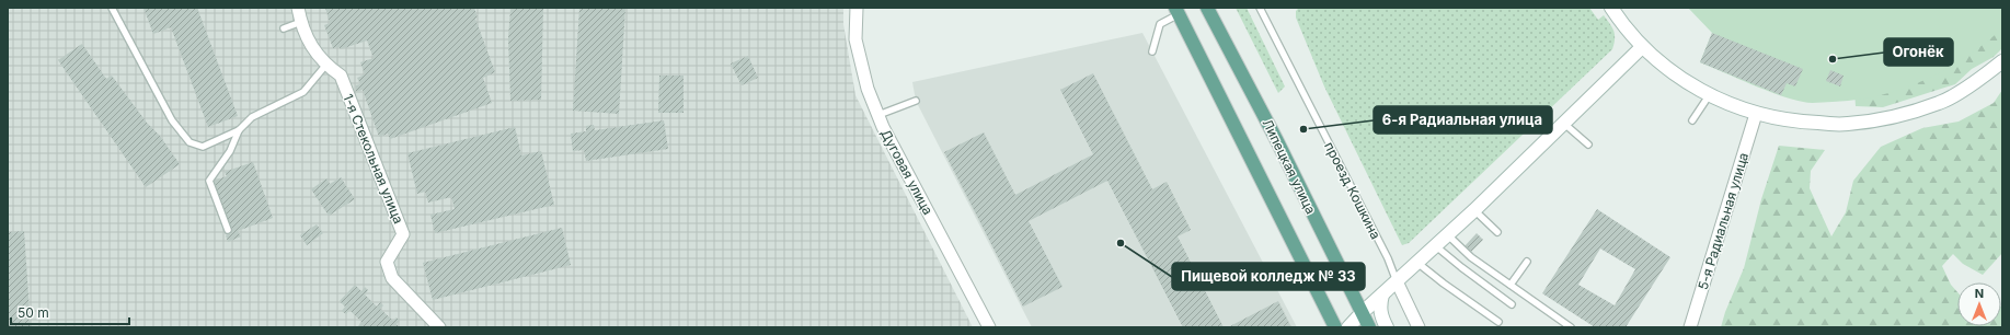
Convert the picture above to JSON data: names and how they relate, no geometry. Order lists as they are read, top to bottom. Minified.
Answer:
{"streets":{"main road":["Липецкая улица"],"street":["1-я Стекольная улица","Дуговая улица","проезд Кошкина","5-я Радиальная улица"]},"places":["Огонёк","6-я Радиальная улица","Пищевой колледж № 33"],"scale_bar":"50 m","north":"top"}
